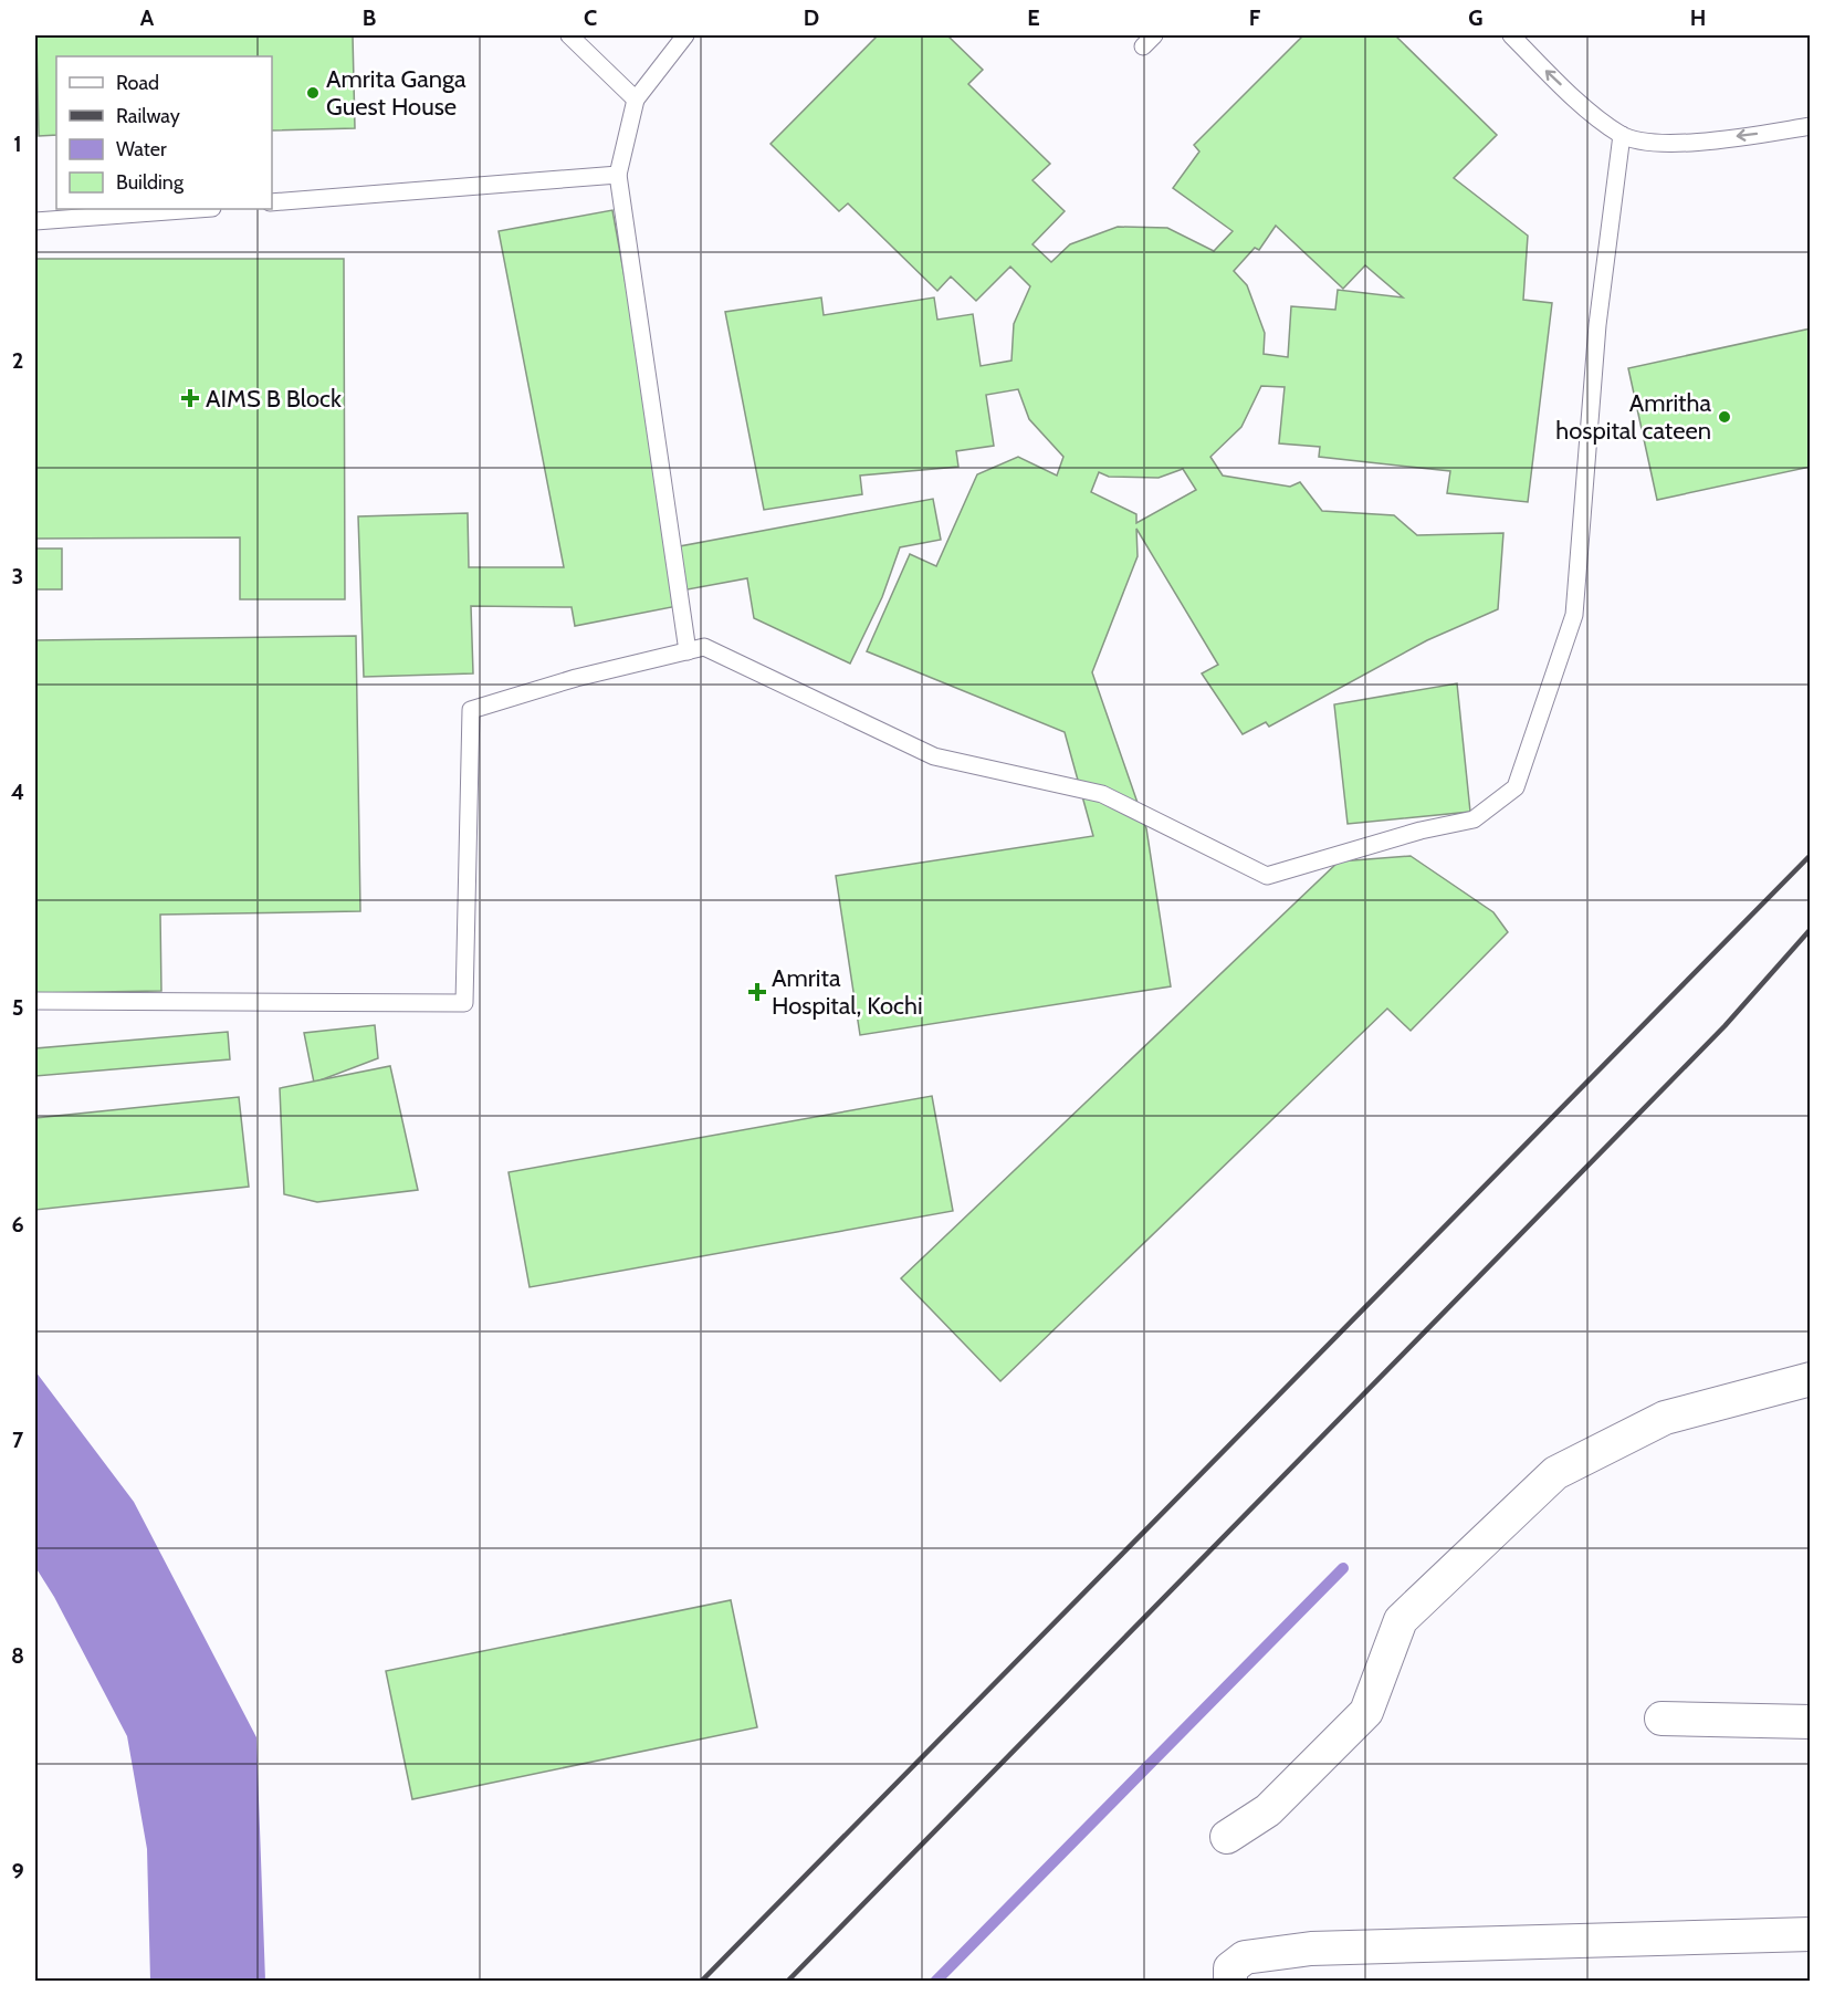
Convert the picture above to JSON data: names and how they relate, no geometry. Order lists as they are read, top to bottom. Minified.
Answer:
{"places":{"other":["Amrita Ganga Guest House","Amritha hospital cateen"],"health":["AIMS B Block","Amrita Hospital, Kochi"]},"legend":["Road","Railway","Water","Building"],"grid":{"columns":["A","B","C","D","E","F","G","H"],"rows":["1","2","3","4","5","6","7","8","9"]}}
